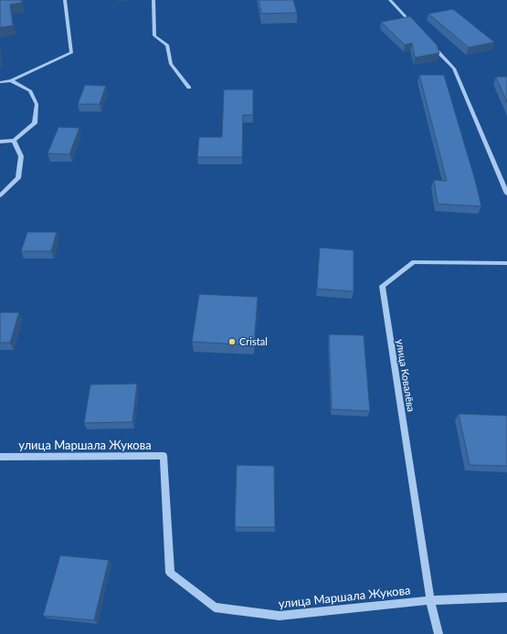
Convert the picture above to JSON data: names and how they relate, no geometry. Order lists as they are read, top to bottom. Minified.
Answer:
{"streets":{"street":["улица Ковалёва","улица Маршала Жукова"]},"crossings":[["улица Ковалёва","улица Маршала Жукова"]],"places":["Cristal"]}
